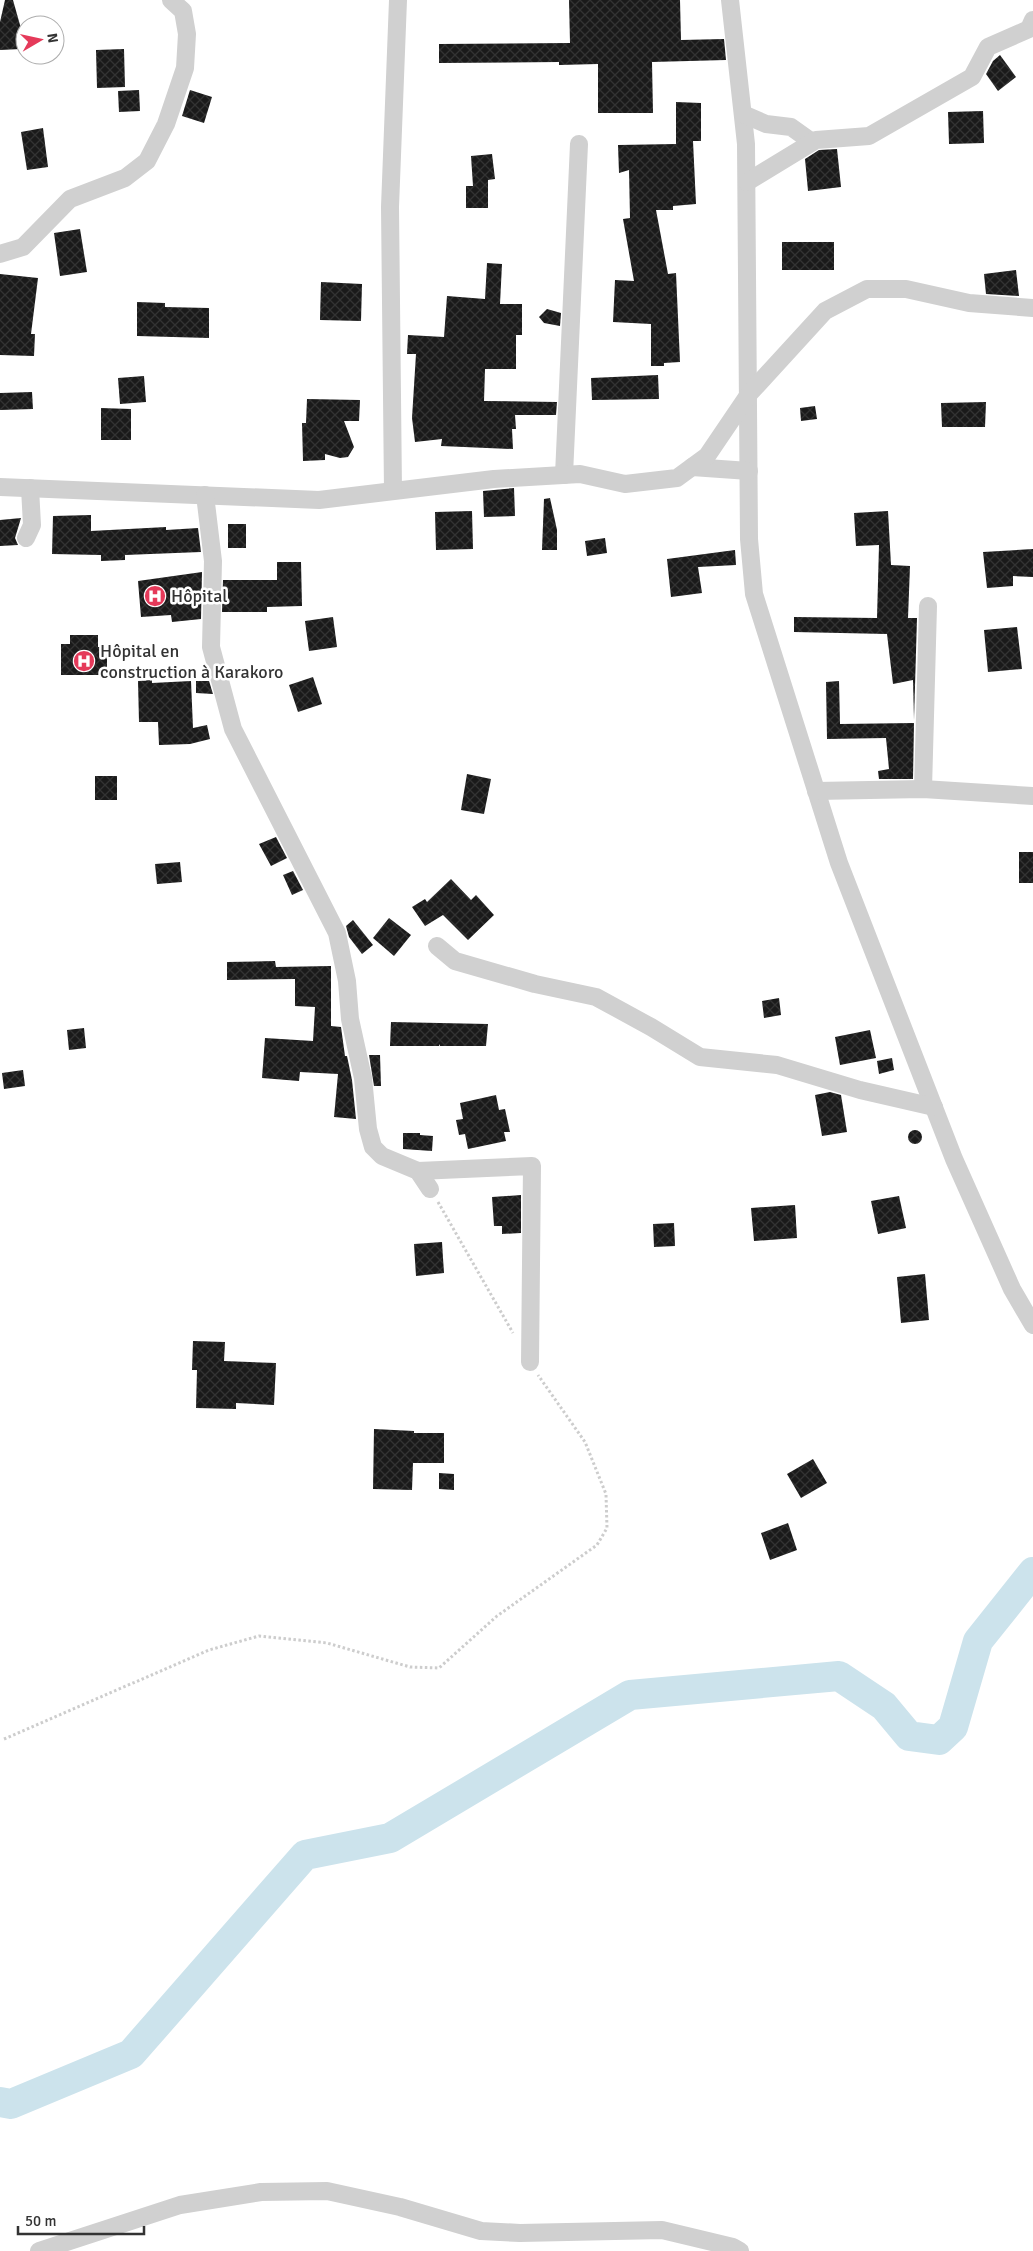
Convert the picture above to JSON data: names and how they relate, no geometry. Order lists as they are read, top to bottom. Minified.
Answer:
{"places":{"hospital":["Hôpital","Hôpital en construction à Karakoro"]},"scale_bar":"50 m","north":"right"}
